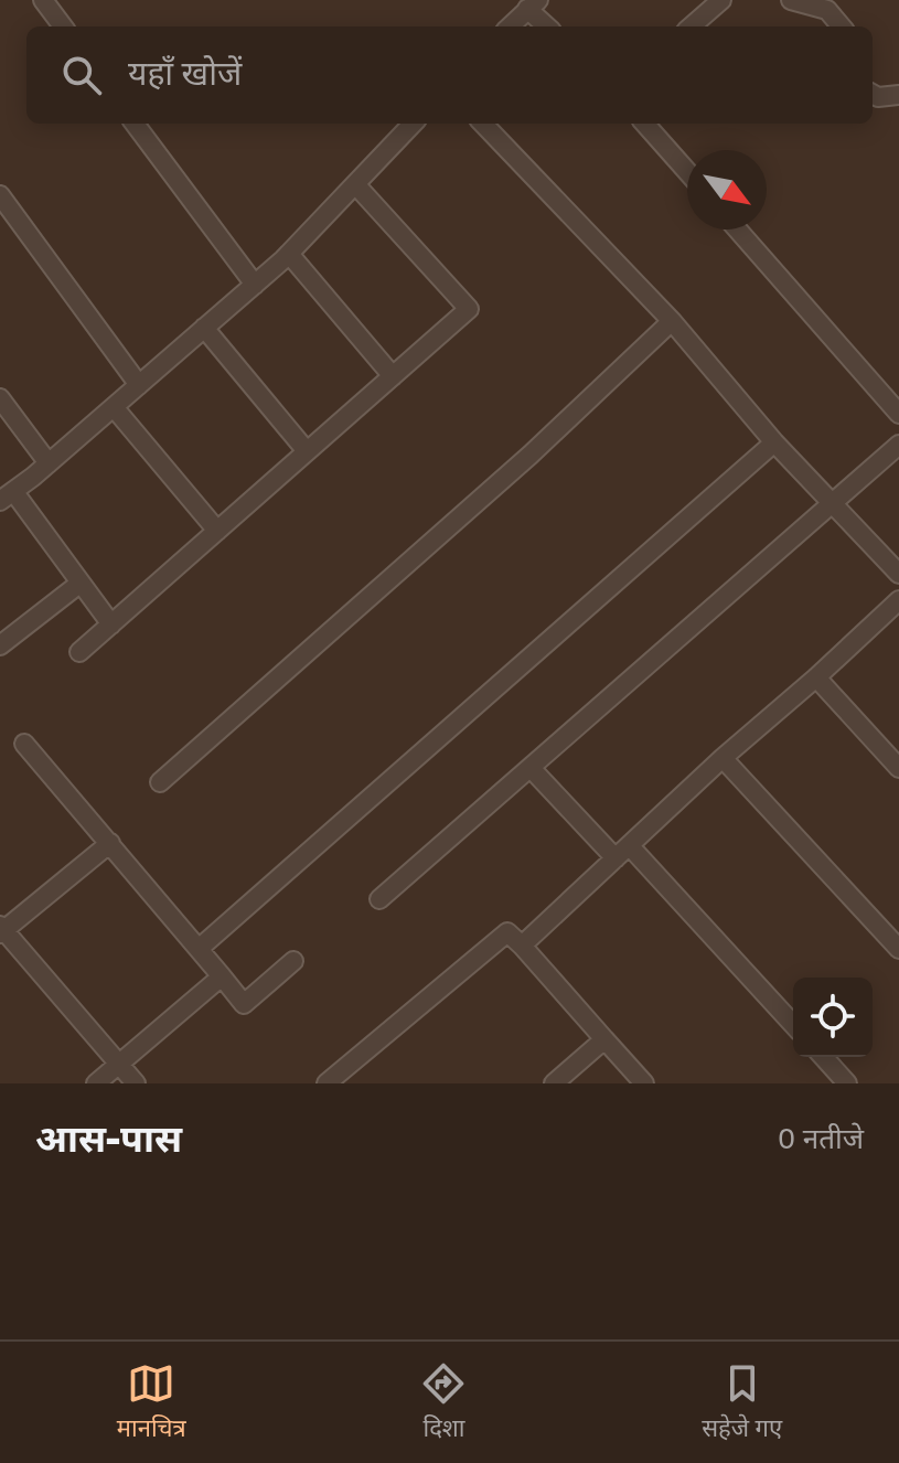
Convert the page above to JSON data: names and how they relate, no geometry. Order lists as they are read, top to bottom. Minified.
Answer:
{"north":"bottom right","page":{"search":"यहाँ खोजें","heading":["आस-पास","0 नतीजे"],"nav":["मानचित्र","दिशा","सहेजे गए"]}}
